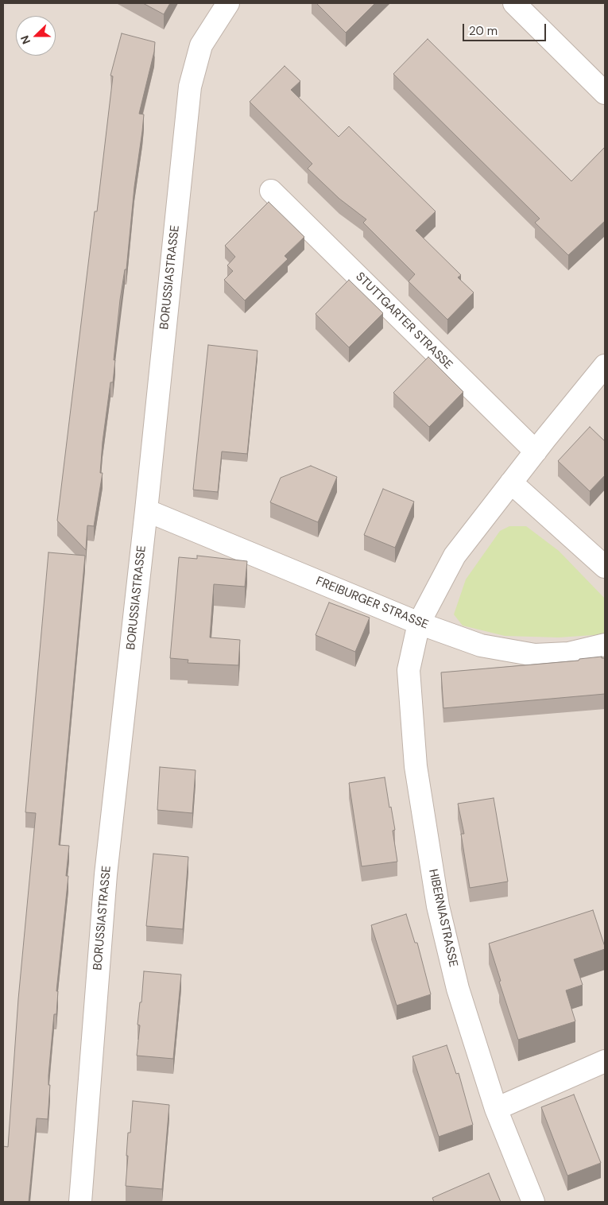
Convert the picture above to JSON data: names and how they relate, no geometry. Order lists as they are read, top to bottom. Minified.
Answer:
{"streets":{"street":["BORUSSIASTRASSE","STUTTGARTER STRASSE","FREIBURGER STRASSE","HIBERNIASTRASSE"]},"crossings":[["BORUSSIASTRASSE","FREIBURGER STRASSE"],["FREIBURGER STRASSE","HIBERNIASTRASSE"]],"scale_bar":"20 m","north":"left"}
